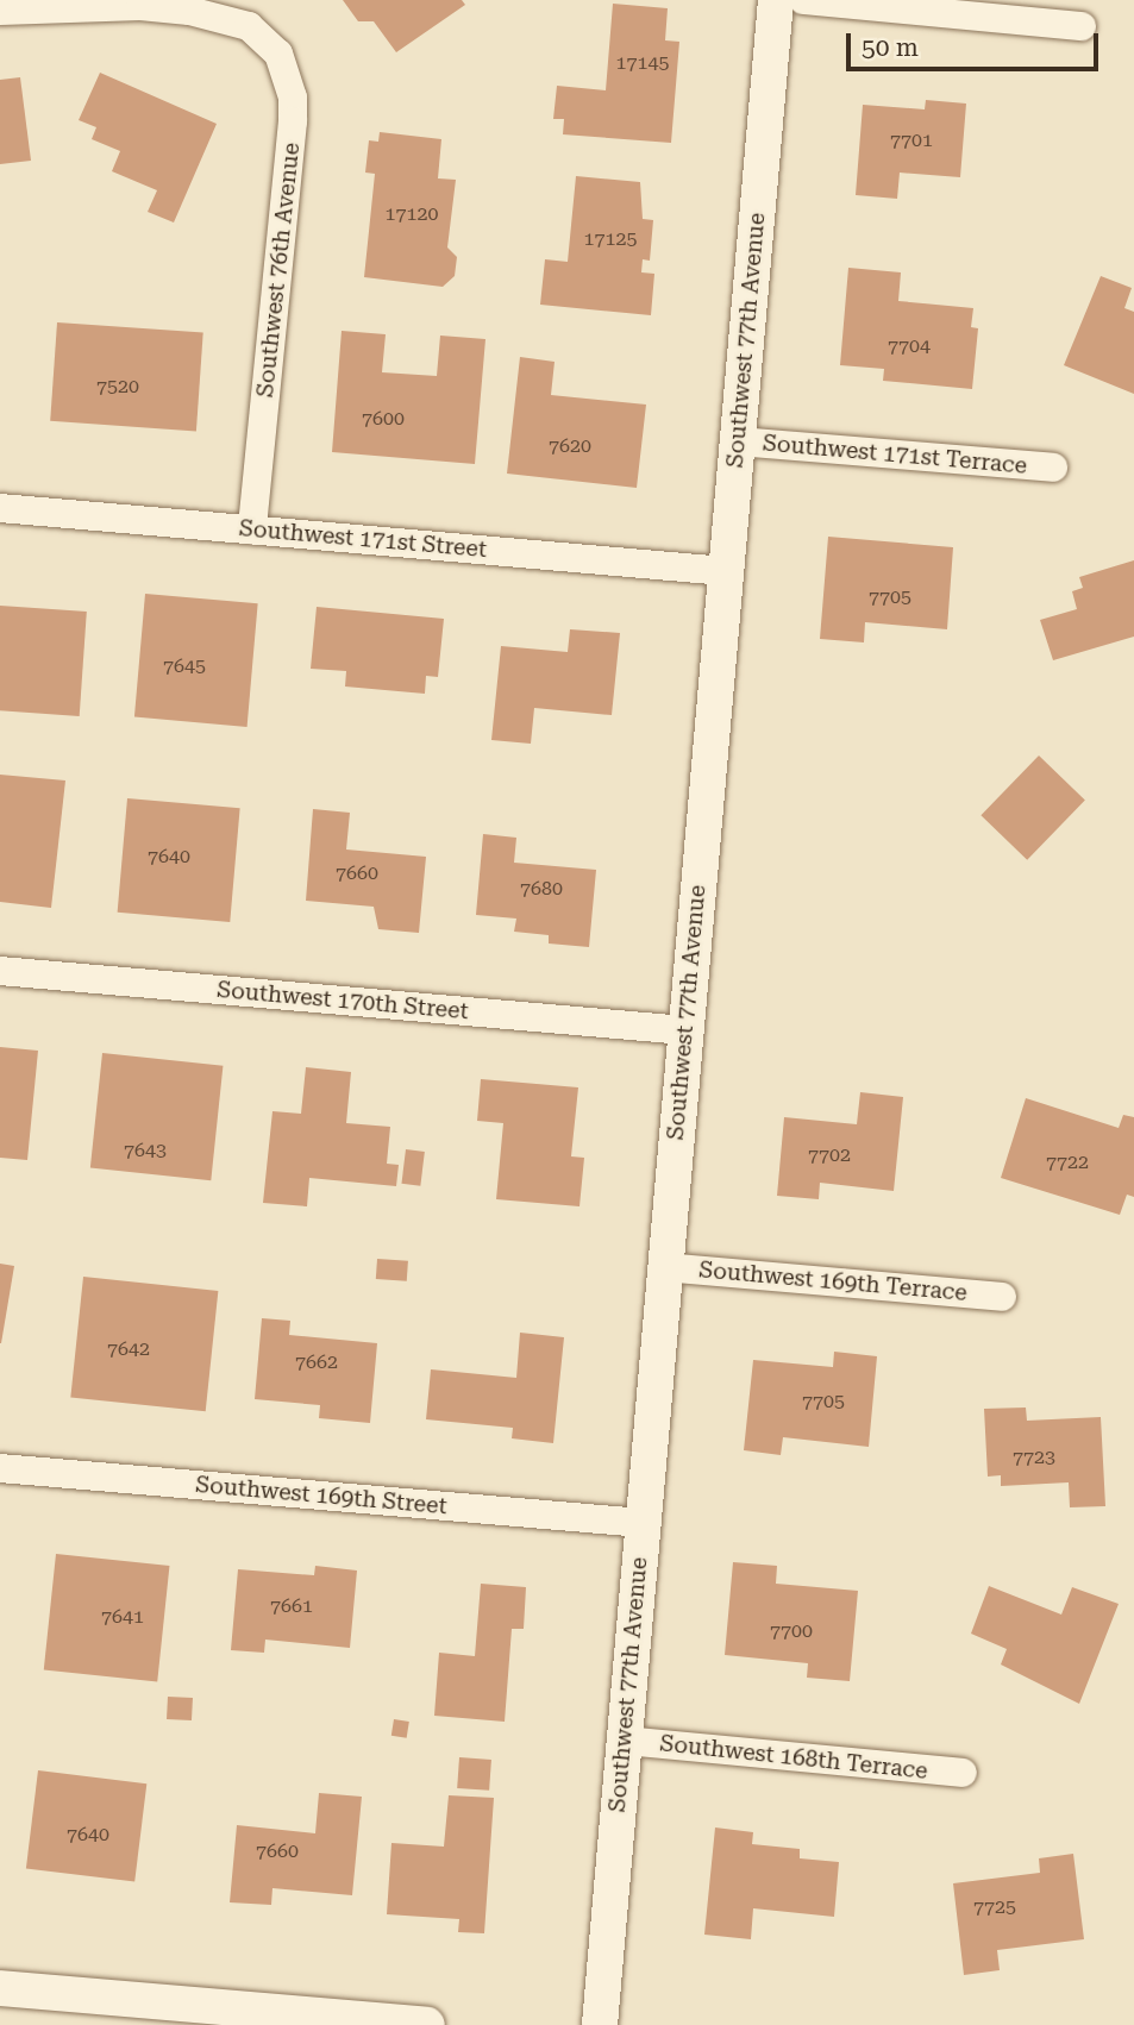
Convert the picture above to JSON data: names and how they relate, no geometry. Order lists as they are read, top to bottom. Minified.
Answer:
{"streets":{"street":["Southwest 76th Avenue","Southwest 77th Avenue","Southwest 171st Terrace","Southwest 171st Street","Southwest 170th Street","Southwest 169th Terrace","Southwest 169th Street","Southwest 168th Terrace"]},"crossings":[["Southwest 76th Avenue","Southwest 171st Street"],["Southwest 77th Avenue","Southwest 171st Terrace"],["Southwest 77th Avenue","Southwest 171st Street"],["Southwest 77th Avenue","Southwest 170th Street"],["Southwest 77th Avenue","Southwest 169th Terrace"],["Southwest 77th Avenue","Southwest 169th Street"],["Southwest 77th Avenue","Southwest 168th Terrace"]],"house_numbers":["17145","7701","17120","17125","7704","7520","7600","7620","7705","7645","7640","7660","7680","7643","7702","7722","7642","7662","7705","7723","7661","7641","7700","7640","7660","7725"],"scale_bar":"50 m"}
